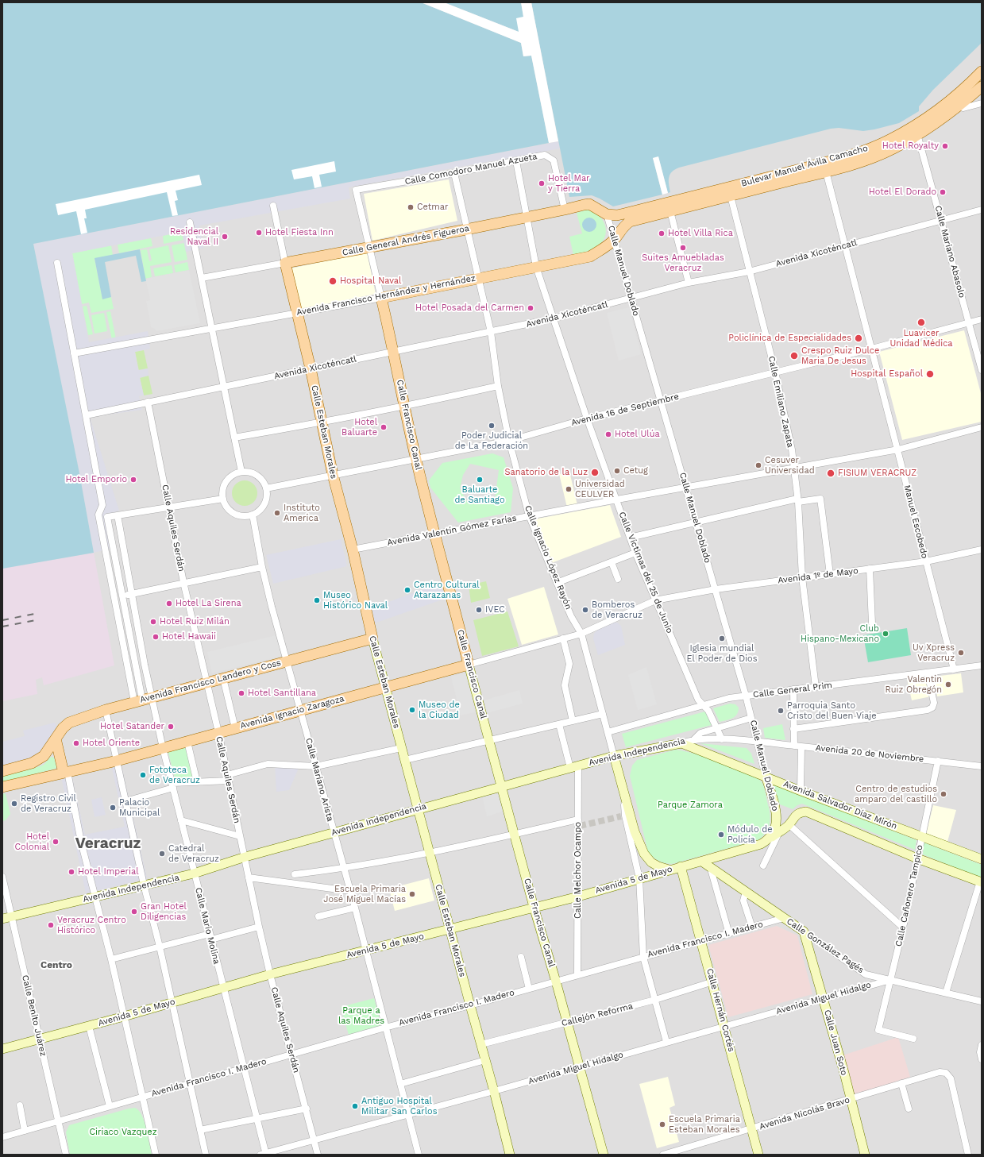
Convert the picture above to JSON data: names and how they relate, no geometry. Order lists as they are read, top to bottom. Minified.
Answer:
{"streets":{"main road":["Bulevar Manuel Ávila Camacho","Calle General Andrés Figueroa","Calle Manuel Doblado","Avenida Francisco Hernández y Hernández","Calle Francisco Canal","Calle Esteban Morales","Calle Ignacio López Rayón","Avenida Francisco Landero y Coss","Avenida Ignacio Zaragoza","Avenida Independencia","Avenida Salvador Díaz Mirón","Avenida 5 de Mayo","Calle González Pagés","Calle Hernán Cortés","Calle Juan Soto"],"street":["Calle Comodoro Manuel Azueta","Calle Mariano Abasolo","Avenida Xicoténcatl","Calle Emiliano Zapata","Avenida 16 de Septiembre","Manuel Escobedo","Calle Aquiles Serdán","Avenida Valentín Gómez Farías","Calle Víctimas del 25 de Junio","Avenida 1º de Mayo","Calle General Prim","Avenida 20 de Noviembre","Calle Mariano Arista","Calle Melchor Ocampo","Calle Cañonero Tampico","Calle Mario Molina","Avenida Francisco I. Madero","Avenida Miguel Hidalgo","Callejón Reforma","Calle Benito Juárez","Avenida Nicolás Bravo"]},"crossings":[["Bulevar Manuel Ávila Camacho","Calle General Andrés Figueroa"],["Bulevar Manuel Ávila Camacho","Calle Mariano Abasolo"],["Bulevar Manuel Ávila Camacho","Calle Manuel Doblado"],["Bulevar Manuel Ávila Camacho","Avenida Francisco Hernández y Hernández"],["Bulevar Manuel Ávila Camacho","Calle Emiliano Zapata"],["Bulevar Manuel Ávila Camacho","Manuel Escobedo"],["Calle Comodoro Manuel Azueta","Calle General Andrés Figueroa"],["Calle Comodoro Manuel Azueta","Calle Francisco Canal"],["Calle Comodoro Manuel Azueta","Calle Ignacio López Rayón"],["Calle Comodoro Manuel Azueta","Calle Víctimas del 25 de Junio"],["Calle General Andrés Figueroa","Calle Manuel Doblado"],["Calle General Andrés Figueroa","Calle Francisco Canal"],["Calle General Andrés Figueroa","Calle Esteban Morales"],["Calle General Andrés Figueroa","Calle Ignacio López Rayón"],["Calle General Andrés Figueroa","Calle Víctimas del 25 de Junio"],["Calle Mariano Abasolo","Avenida Xicoténcatl"],["Calle Mariano Abasolo","Avenida 16 de Septiembre"],["Avenida Xicoténcatl","Calle Manuel Doblado"],["Avenida Xicoténcatl","Calle Emiliano Zapata"],["Avenida Xicoténcatl","Calle Francisco Canal"],["Avenida Xicoténcatl","Calle Esteban Morales"],["Avenida Xicoténcatl","Manuel Escobedo"],["Avenida Xicoténcatl","Calle Aquiles Serdán"],["Avenida Xicoténcatl","Calle Ignacio López Rayón"],["Avenida Xicoténcatl","Calle Víctimas del 25 de Junio"],["Calle Manuel Doblado","Avenida Francisco Hernández y Hernández"],["Calle Manuel Doblado","Avenida 16 de Septiembre"],["Calle Manuel Doblado","Avenida Valentín Gómez Farías"],["Calle Manuel Doblado","Avenida 1º de Mayo"],["Calle Manuel Doblado","Calle General Prim"],["Calle Manuel Doblado","Avenida Independencia"],["Calle Manuel Doblado","Avenida 20 de Noviembre"],["Calle Manuel Doblado","Avenida Salvador Díaz Mirón"],["Calle Manuel Doblado","Avenida 5 de Mayo"],["Avenida Francisco Hernández y Hernández","Calle Francisco Canal"],["Avenida Francisco Hernández y Hernández","Calle Esteban Morales"],["Avenida Francisco Hernández y Hernández","Calle Ignacio López Rayón"],["Avenida Francisco Hernández y Hernández","Calle Víctimas del 25 de Junio"],["Calle Emiliano Zapata","Avenida 16 de Septiembre"],["Calle Emiliano Zapata","Avenida Valentín Gómez Farías"],["Calle Emiliano Zapata","Avenida 1º de Mayo"],["Calle Emiliano Zapata","Calle General Prim"],["Avenida 16 de Septiembre","Calle Francisco Canal"],["Avenida 16 de Septiembre","Calle Esteban Morales"],["Avenida 16 de Septiembre","Manuel Escobedo"],["Avenida 16 de Septiembre","Calle Ignacio López Rayón"],["Avenida 16 de Septiembre","Calle Víctimas del 25 de Junio"],["Avenida 16 de Septiembre","Calle Mariano Arista"],["Calle Francisco Canal","Avenida Valentín Gómez Farías"],["Calle Francisco Canal","Avenida Ignacio Zaragoza"],["Calle Francisco Canal","Avenida Independencia"],["Calle Francisco Canal","Avenida 5 de Mayo"],["Calle Francisco Canal","Avenida Francisco I. Madero"],["Calle Francisco Canal","Avenida Miguel Hidalgo"],["Calle Francisco Canal","Callejón Reforma"],["Calle Esteban Morales","Avenida Valentín Gómez Farías"],["Calle Esteban Morales","Avenida Francisco Landero y Coss"],["Calle Esteban Morales","Avenida Ignacio Zaragoza"],["Calle Esteban Morales","Avenida Independencia"],["Calle Esteban Morales","Avenida 5 de Mayo"],["Calle Esteban Morales","Avenida Francisco I. Madero"],["Calle Esteban Morales","Avenida Miguel Hidalgo"],["Calle Esteban Morales","Callejón Reforma"],["Manuel Escobedo","Avenida Valentín Gómez Farías"],["Manuel Escobedo","Avenida 1º de Mayo"],["Manuel Escobedo","Calle General Prim"],["Calle Aquiles Serdán","Avenida Francisco Landero y Coss"],["Calle Aquiles Serdán","Avenida Ignacio Zaragoza"],["Calle Aquiles Serdán","Avenida Independencia"],["Calle Aquiles Serdán","Avenida 5 de Mayo"],["Calle Aquiles Serdán","Avenida Francisco I. Madero"],["Calle Aquiles Serdán","Avenida Miguel Hidalgo"],["Avenida Valentín Gómez Farías","Calle Ignacio López Rayón"],["Avenida Valentín Gómez Farías","Calle Víctimas del 25 de Junio"],["Calle Ignacio López Rayón","Avenida 1º de Mayo"],["Calle Ignacio López Rayón","Calle General Prim"],["Calle Ignacio López Rayón","Avenida Ignacio Zaragoza"],["Calle Ignacio López Rayón","Avenida Independencia"],["Calle Ignacio López Rayón","Avenida 5 de Mayo"],["Calle Ignacio López Rayón","Avenida Francisco I. Madero"],["Calle Ignacio López Rayón","Avenida Miguel Hidalgo"],["Calle Ignacio López Rayón","Callejón Reforma"],["Calle Víctimas del 25 de Junio","Avenida 1º de Mayo"],["Calle Víctimas del 25 de Junio","Calle General Prim"],["Calle Víctimas del 25 de Junio","Avenida Independencia"],["Avenida 1º de Mayo","Avenida Ignacio Zaragoza"],["Avenida Francisco Landero y Coss","Calle Mariano Arista"],["Avenida Francisco Landero y Coss","Calle Mario Molina"],["Avenida Ignacio Zaragoza","Calle Mariano Arista"],["Avenida Ignacio Zaragoza","Calle Mario Molina"],["Avenida Independencia","Avenida 20 de Noviembre"],["Avenida Independencia","Calle Mariano Arista"],["Avenida Independencia","Avenida Salvador Díaz Mirón"],["Avenida Independencia","Calle Melchor Ocampo"],["Avenida Independencia","Calle Mario Molina"],["Avenida Independencia","Calle Benito Juárez"],["Avenida 20 de Noviembre","Calle Cañonero Tampico"],["Calle Mariano Arista","Avenida 5 de Mayo"],["Calle Mariano Arista","Avenida Francisco I. Madero"],["Calle Mariano Arista","Avenida Miguel Hidalgo"],["Avenida Salvador Díaz Mirón","Avenida 5 de Mayo"],["Avenida Salvador Díaz Mirón","Calle Cañonero Tampico"],["Calle Melchor Ocampo","Avenida 5 de Mayo"],["Calle Melchor Ocampo","Avenida Francisco I. Madero"],["Avenida 5 de Mayo","Calle Mario Molina"],["Avenida 5 de Mayo","Calle González Pagés"],["Avenida 5 de Mayo","Calle Hernán Cortés"],["Avenida 5 de Mayo","Calle Benito Juárez"],["Calle Cañonero Tampico","Calle González Pagés"],["Calle Cañonero Tampico","Avenida Miguel Hidalgo"],["Calle Mario Molina","Avenida Francisco I. Madero"],["Calle Mario Molina","Avenida Miguel Hidalgo"],["Avenida Francisco I. Madero","Calle González Pagés"],["Avenida Francisco I. Madero","Calle Hernán Cortés"],["Avenida Francisco I. Madero","Calle Benito Juárez"],["Calle González Pagés","Avenida Miguel Hidalgo"],["Calle González Pagés","Calle Juan Soto"],["Avenida Miguel Hidalgo","Calle Hernán Cortés"],["Avenida Miguel Hidalgo","Calle Juan Soto"],["Calle Hernán Cortés","Callejón Reforma"],["Calle Hernán Cortés","Avenida Nicolás Bravo"],["Calle Juan Soto","Avenida Nicolás Bravo"]],"districts":["Veracruz","Centro"],"parks":["Parque Zamora","Parque a las Madres","Ciriaco Vazquez"],"places":["Hotel Royalty","Hotel Mar y Tierra","Hotel El Dorado","Cetmar","Hotel Fiesta Inn","Hotel Villa Rica","Residencial Naval II","Suites Amuebladas Veracruz","Hospital Naval","Hotel Posada del Carmen","Luavicer Unidad Médica","Policlínica de Especialidades","Crespo Ruiz Dulce Maria De Jesus","Hospital Español","Poder Judicial de La Federación","Hotel Baluarte","Hotel Ulúa","Cesuver Universidad","Cetug","Sanatorio de la Luz","FISIUM VERACRUZ","Hotel Emporio","Baluarte de Santiago","Universidad CEULVER","Instituto America","Centro Cultural Atarazanas","Museo Histórico Naval","Hotel La Sirena","IVEC","Bomberos de Veracruz","Hotel Ruiz Milán","Club Hispano-Mexicano","Hotel Hawaii","Iglesia mundial El Poder de Dios","Uv Xpress Veracruz","Valentin Ruiz Obregón","Hotel Santillana","Museo de la Ciudad","Parroquia Santo Cristo del Buen Viaje","Hotel Satander","Hotel Oriente","Fototeca de Veracruz","Centro de estudios amparo del castillo","Registro Civil de Veracruz","Palacio Municipal","Módulo de Policía","Hotel Colonial","Catedral de Veracruz","Hotel Imperial","Escuela Primaria José Miguel Macías","Gran Hotel Diligencias","Veracruz Centro Histórico","Antiguo Hospital Militar San Carlos","Escuela Primaria Esteban Morales"]}
